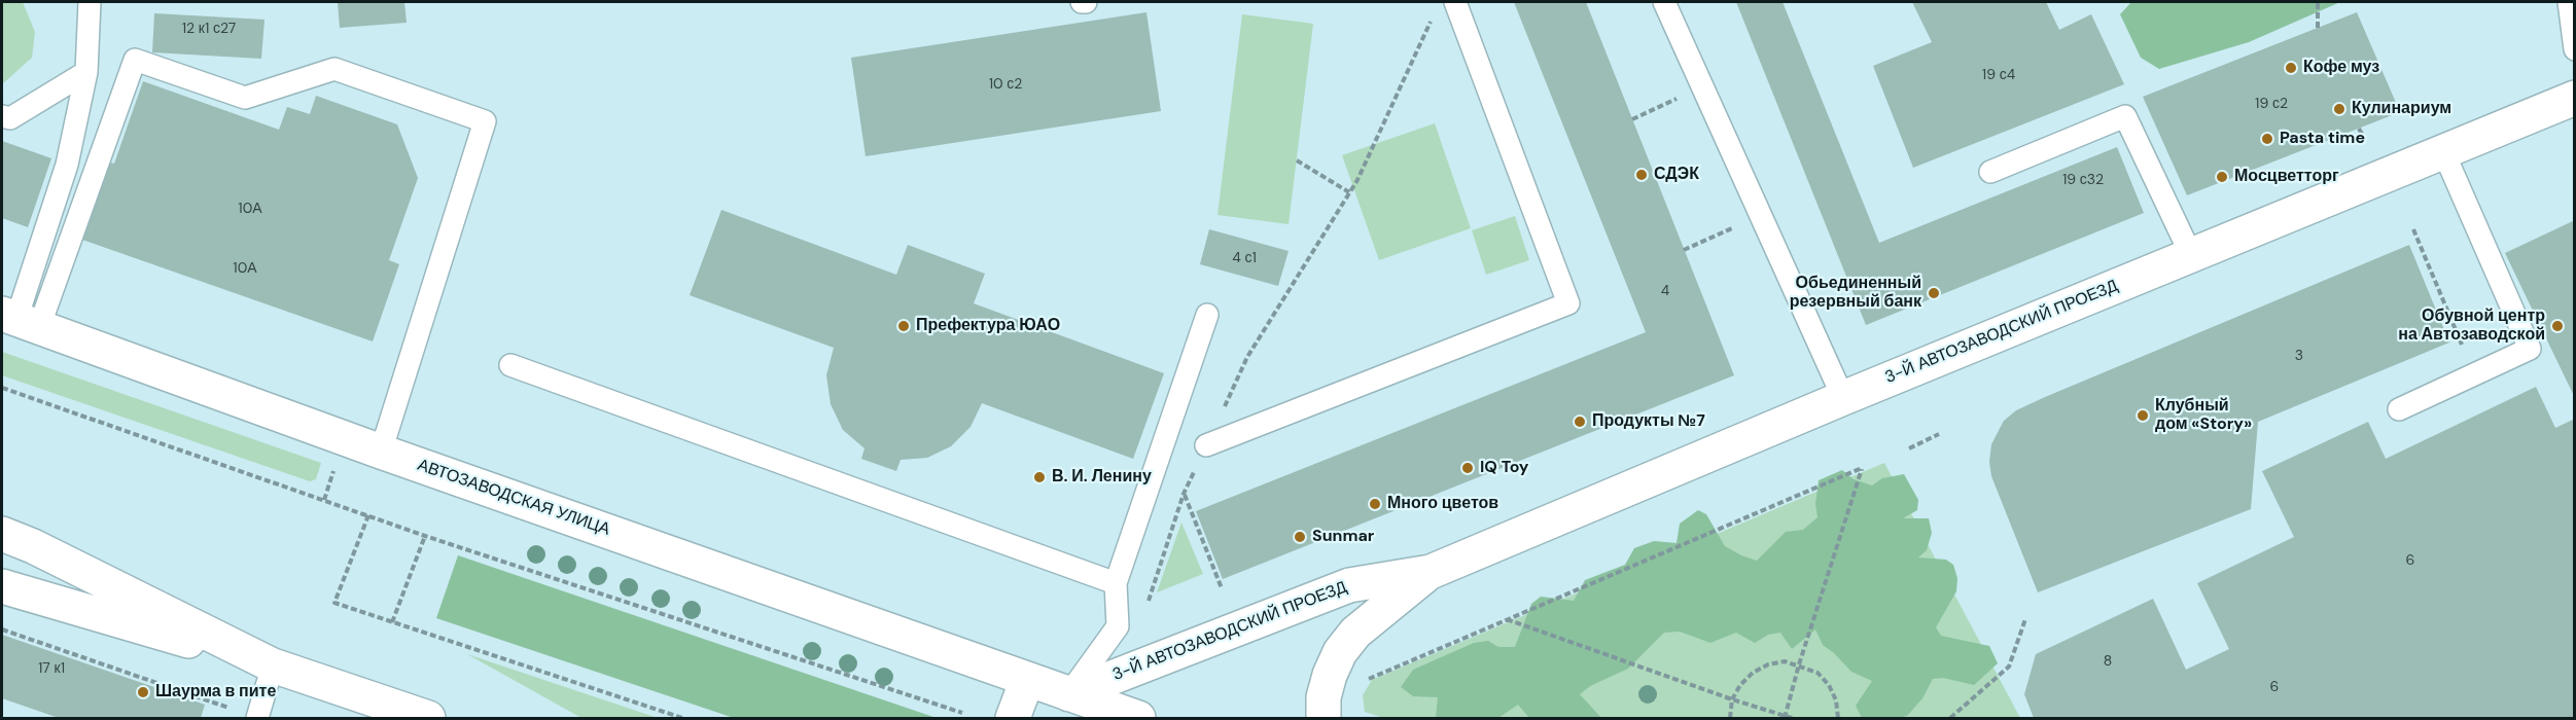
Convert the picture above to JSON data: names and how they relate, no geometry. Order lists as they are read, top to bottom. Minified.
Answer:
{"streets":{"main road":["3-Й АВТОЗАВОДСКИЙ ПРОЕЗД","АВТОЗАВОДСКАЯ УЛИЦА"]},"crossings":[["3-Й АВТОЗАВОДСКИЙ ПРОЕЗД","АВТОЗАВОДСКАЯ УЛИЦА"]],"places":["Кофе муз","Кулинариум","Pasta time","СДЭК","Мосцветторг","Обьединенный резервный банк","Префектура ЮАО","Обувной центр на Автозаводской","Клубный дом «Story»","Продукты №7","IQ Toy","В. И. Ленину","Много цветов","Sunmar","Шаурма в пите"],"house_numbers":["12 к1 с27","19 с4","10 с2","19 с2","19 с32","10А","4 с1","10А","4","3","6","8","17 к1","6"]}
